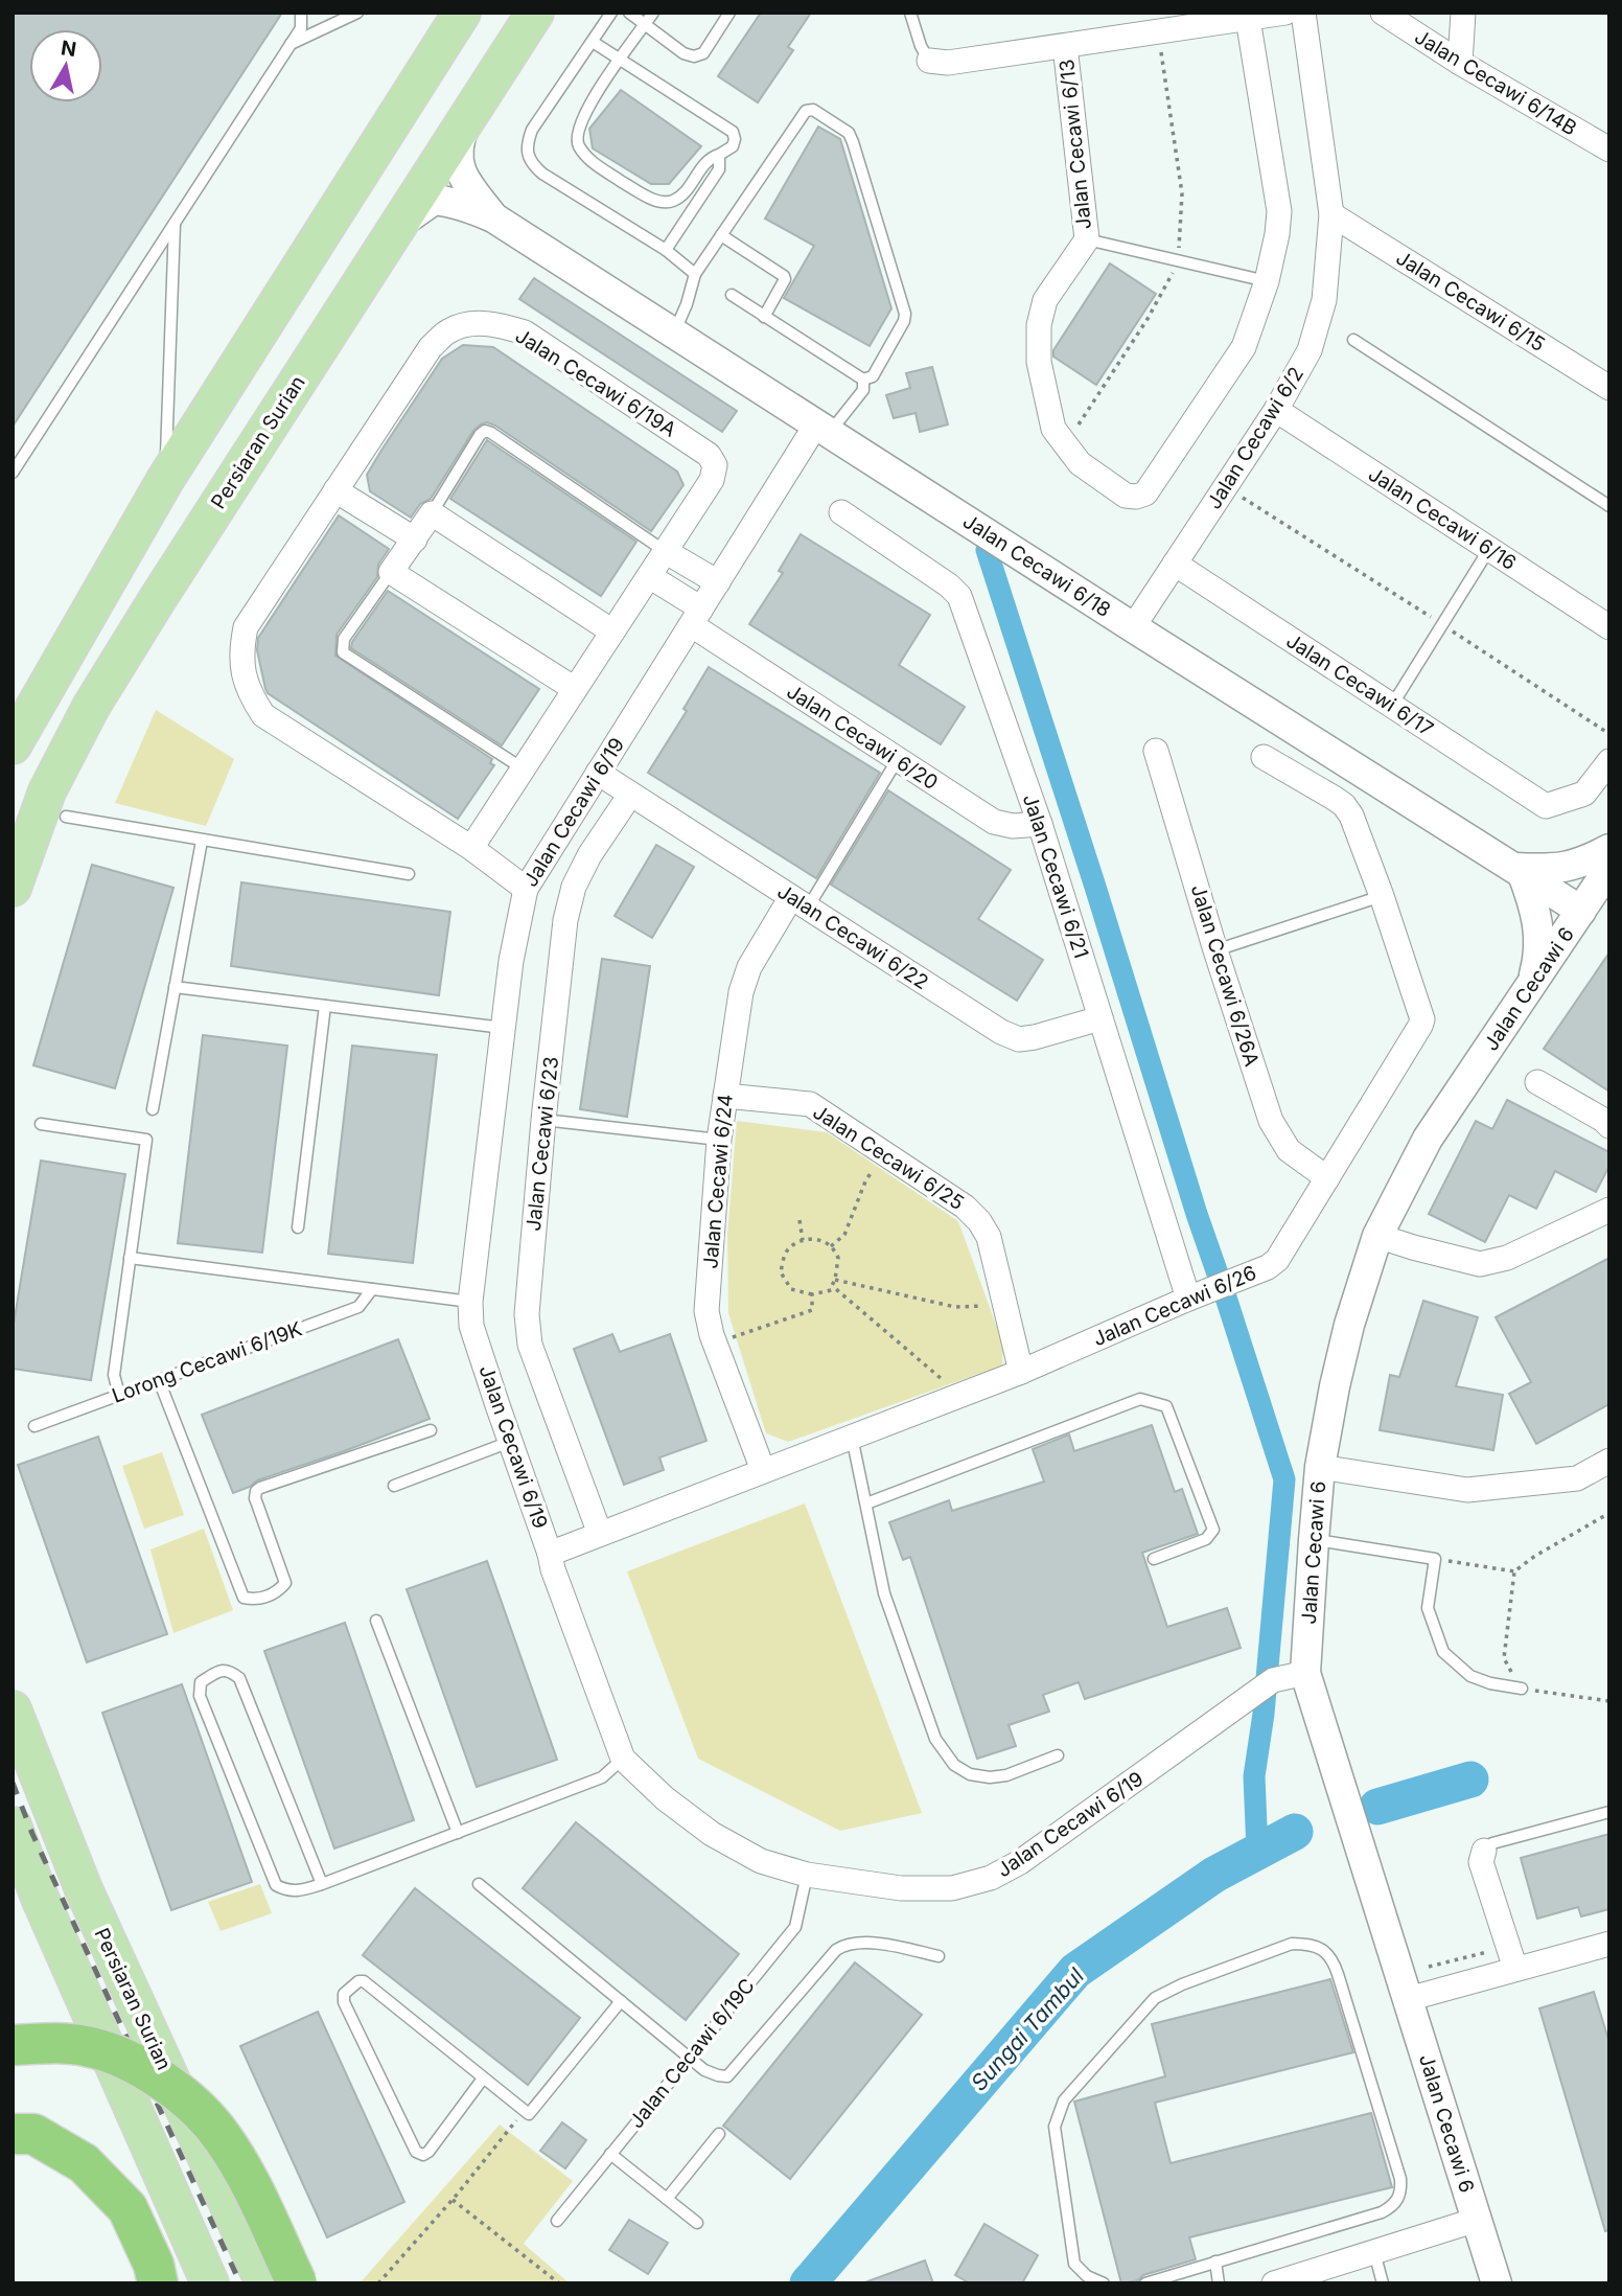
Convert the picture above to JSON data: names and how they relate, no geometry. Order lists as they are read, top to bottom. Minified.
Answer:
{"streets":{"main road":["Persiaran Surian"],"street":["Jalan Cecawi 6/14B","Jalan Cecawi 6/13","Jalan Cecawi 6/15","Jalan Cecawi 6/19A","Jalan Cecawi 6/2","Jalan Cecawi 6/16","Jalan Cecawi 6/18","Jalan Cecawi 6/17","Jalan Cecawi 6/20","Jalan Cecawi 6/19","Jalan Cecawi 6/21","Jalan Cecawi 6/22","Jalan Cecawi 6/26A","Jalan Cecawi 6","Jalan Cecawi 6/23","Jalan Cecawi 6/25","Jalan Cecawi 6/24","Jalan Cecawi 6/26"],"lane":["Lorong Cecawi 6/19K","Jalan Cecawi 6/19C"]},"crossings":[["Jalan Cecawi 6/15","Jalan Cecawi 6/2"],["Jalan Cecawi 6/19A","Jalan Cecawi 6/20"],["Jalan Cecawi 6/2","Jalan Cecawi 6/16"],["Jalan Cecawi 6/2","Jalan Cecawi 6/18"],["Jalan Cecawi 6/2","Jalan Cecawi 6/17"],["Persiaran Surian","Jalan Cecawi 6/18"],["Jalan Cecawi 6/18","Jalan Cecawi 6/19"],["Jalan Cecawi 6/18","Jalan Cecawi 6"],["Jalan Cecawi 6/20","Jalan Cecawi 6/19"],["Jalan Cecawi 6/20","Jalan Cecawi 6/21"],["Jalan Cecawi 6/19","Jalan Cecawi 6/22"],["Jalan Cecawi 6/19","Jalan Cecawi 6"],["Jalan Cecawi 6/19","Jalan Cecawi 6/23"],["Jalan Cecawi 6/19","Jalan Cecawi 6/26"],["Jalan Cecawi 6/19","Jalan Cecawi 6/19C"],["Jalan Cecawi 6/21","Jalan Cecawi 6/22"],["Jalan Cecawi 6/21","Jalan Cecawi 6/26"],["Jalan Cecawi 6/22","Jalan Cecawi 6/23"],["Jalan Cecawi 6/22","Jalan Cecawi 6/24"],["Jalan Cecawi 6/26A","Jalan Cecawi 6/26"],["Jalan Cecawi 6/23","Jalan Cecawi 6/26"],["Jalan Cecawi 6/25","Jalan Cecawi 6/24"],["Jalan Cecawi 6/25","Jalan Cecawi 6/26"],["Jalan Cecawi 6/24","Jalan Cecawi 6/26"]],"water":["Sungai Tambul"],"north":"top"}
